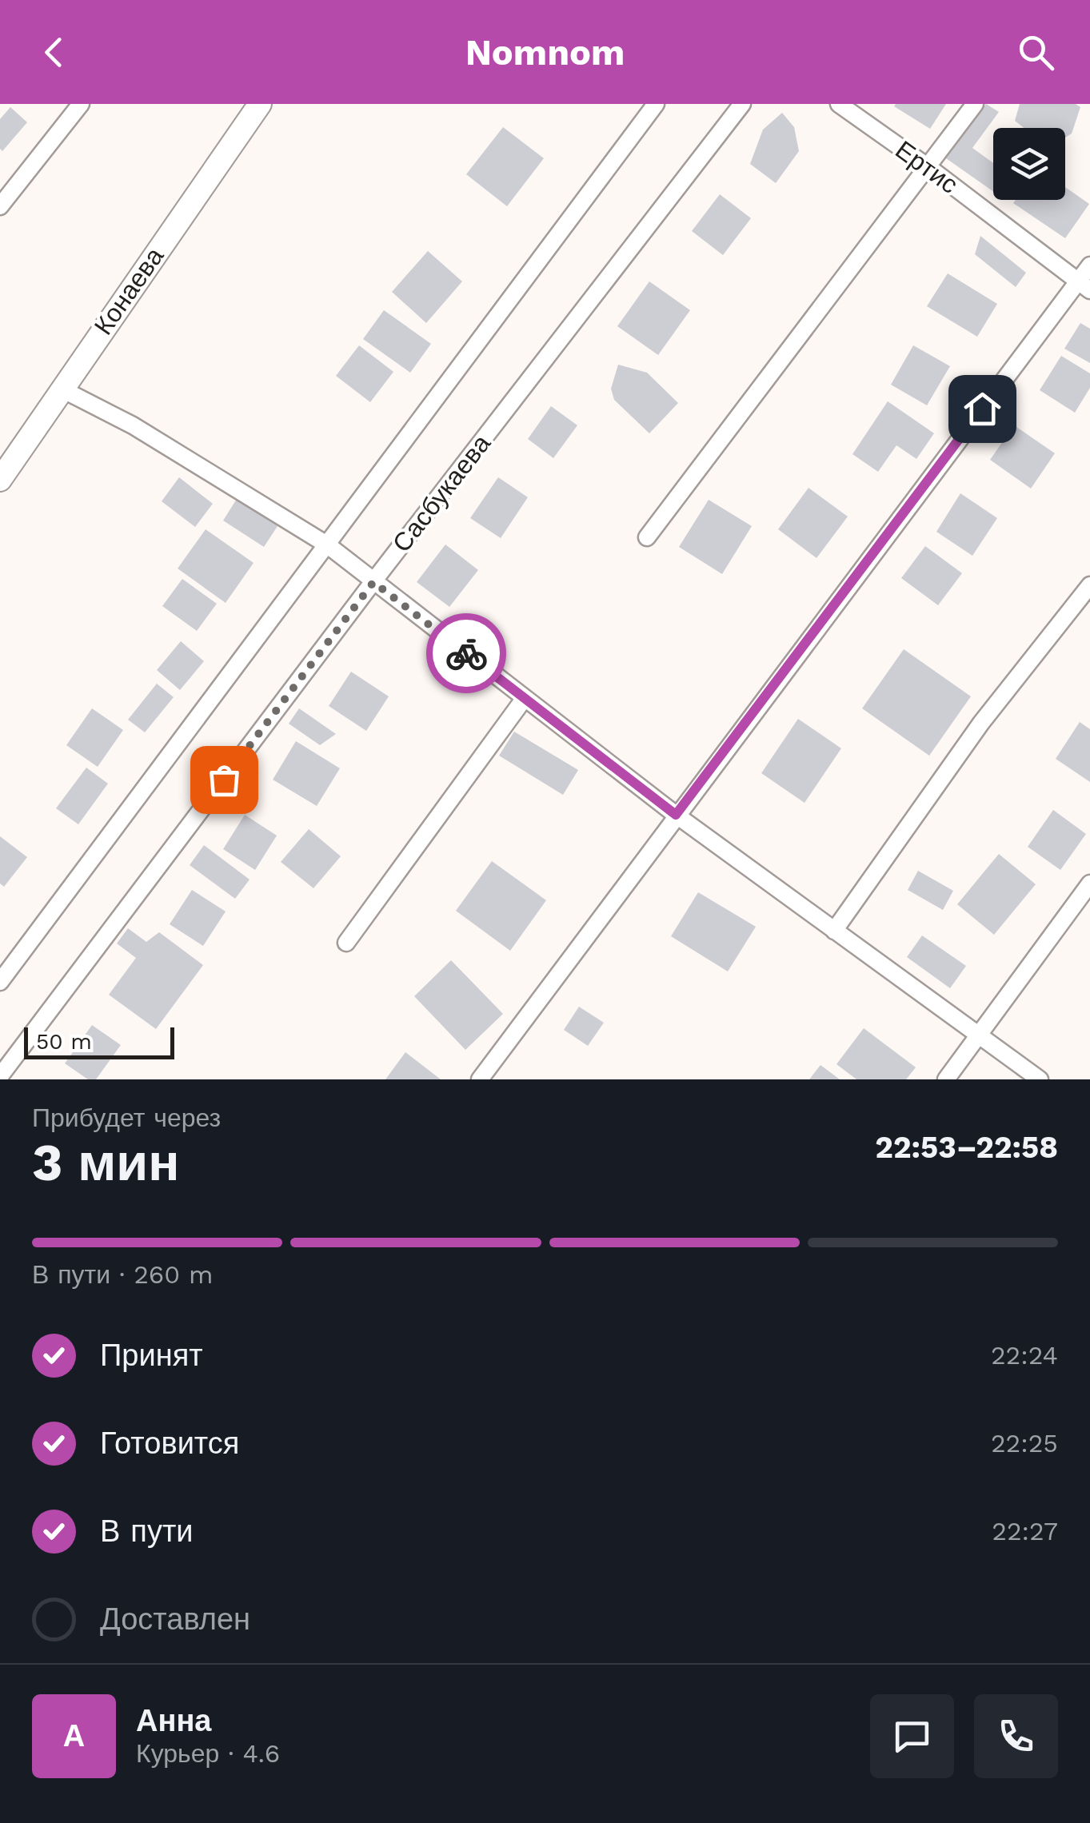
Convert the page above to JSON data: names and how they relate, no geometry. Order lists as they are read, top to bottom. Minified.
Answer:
{"streets":{"main road":["Конаева"],"street":["Ертис","Сасбукаева"]},"scale_bar":"50 m","page":{"header":"Nomnom","scale":"50 m","heading":["3 мин","Прибудет через","22:53–22:58"],"panel":["Анна","Курьер · 4.6"],"bar":"В пути · 260 m","list":[["Принят","22:24"],["Готовится","22:25"],["В пути","22:27"],"Доставлен"],"round":"А"}}
